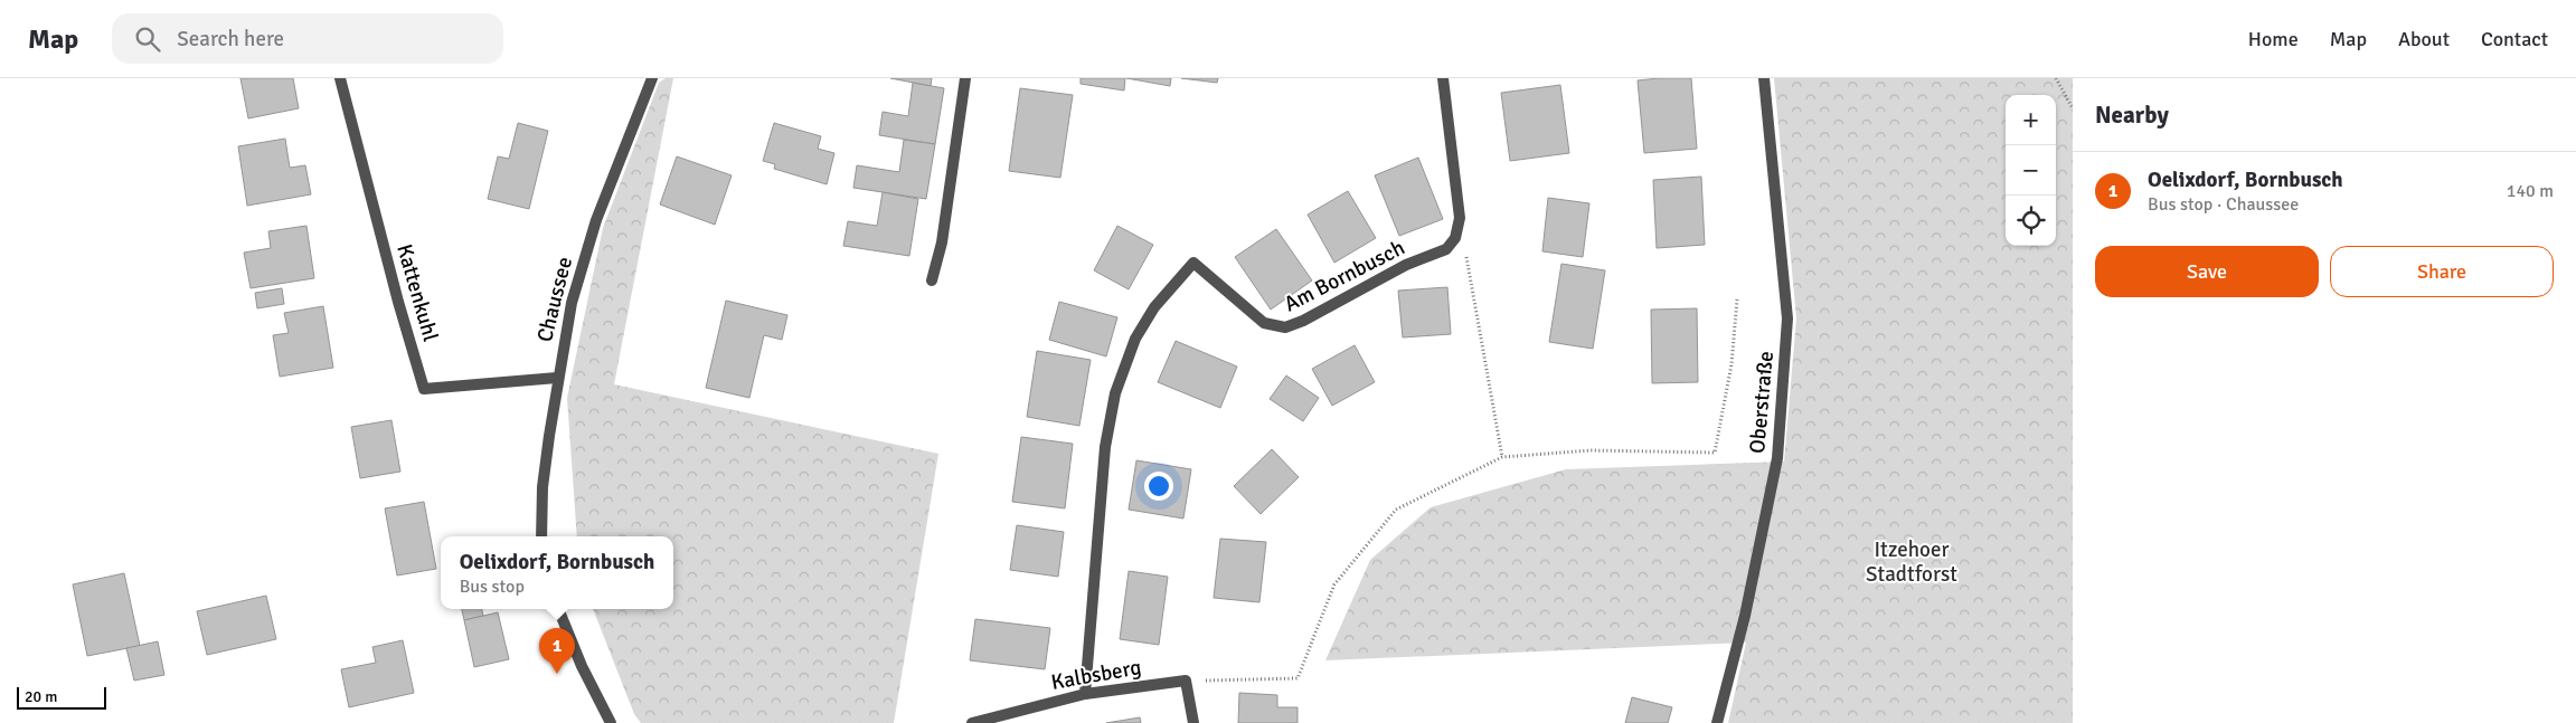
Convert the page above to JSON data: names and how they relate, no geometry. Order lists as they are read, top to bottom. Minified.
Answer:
{"streets":{"street":["Am Bornbusch","Kattenkuhl","Chaussee","Oberstraße","Kalbsberg"]},"crossings":[["Am Bornbusch","Kalbsberg"],["Kattenkuhl","Chaussee"]],"parks":["Itzehoer Stadtforst"],"scale_bar":"20 m","page":{"header":"Map","search":"Search here","nav":["Home","Map","About","Contact"],"heading":"Nearby","map_buttons":["+","−"],"list":[{"mark":"1","name":"Oelixdorf, Bornbusch","note":"Bus stop · Chaussee","value":"140 m"}],"buttons":["Save","Share"],"popup":["Oelixdorf, Bornbusch","Bus stop"],"pins":"1","scale":"20 m"}}
